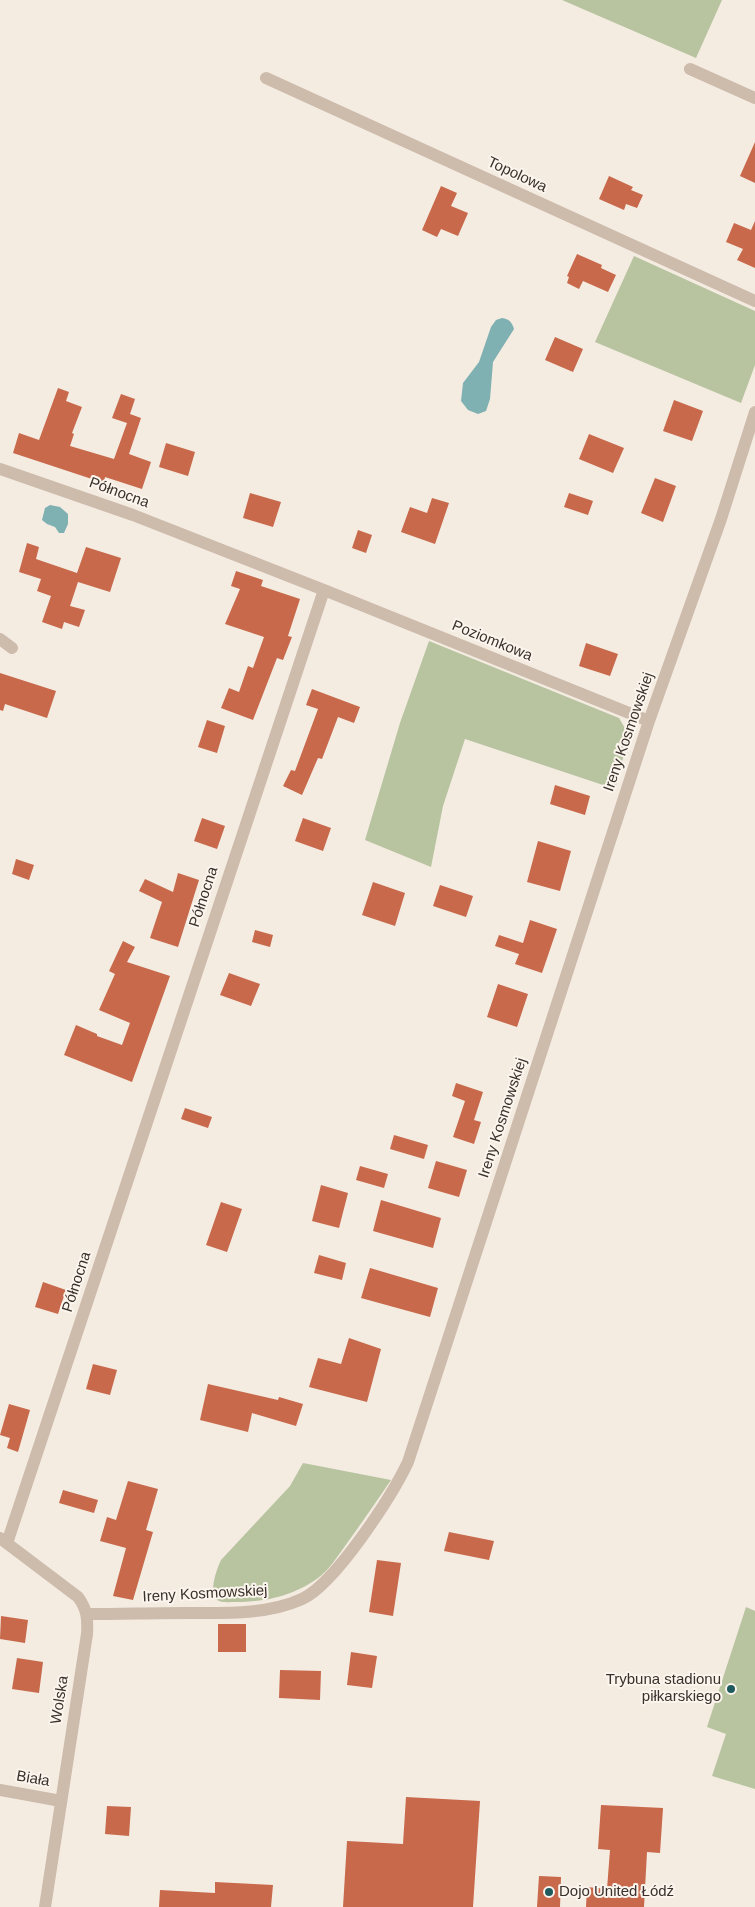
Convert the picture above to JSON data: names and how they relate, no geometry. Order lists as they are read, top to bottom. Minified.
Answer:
{"streets":{"street":["Topolowa","Północna","Poziomkowa","Ireny Kosmowskiej","Wolska","Biała"]},"crossings":[["Północna","Poziomkowa"],["Poziomkowa","Ireny Kosmowskiej"],["Ireny Kosmowskiej","Wolska"],["Wolska","Biała"]],"places":["Trybuna stadionu piłkarskiego","Dojo United Łódź"]}
